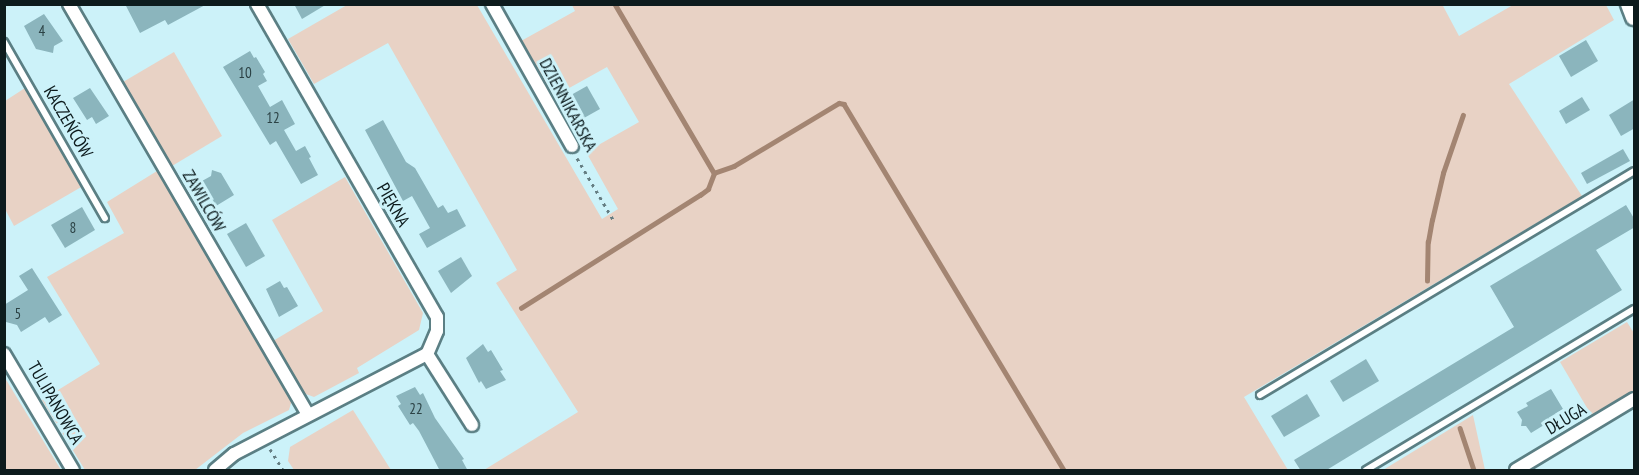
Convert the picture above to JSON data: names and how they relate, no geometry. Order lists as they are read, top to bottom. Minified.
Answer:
{"streets":{"street":["DZIENNIKARSKA","ZAWILCÓW","PIĘKNA","TULIPANOWCA","DŁUGA"],"lane":["KACZEŃCÓW"]},"house_numbers":["4","10","12","8","5","22"]}
